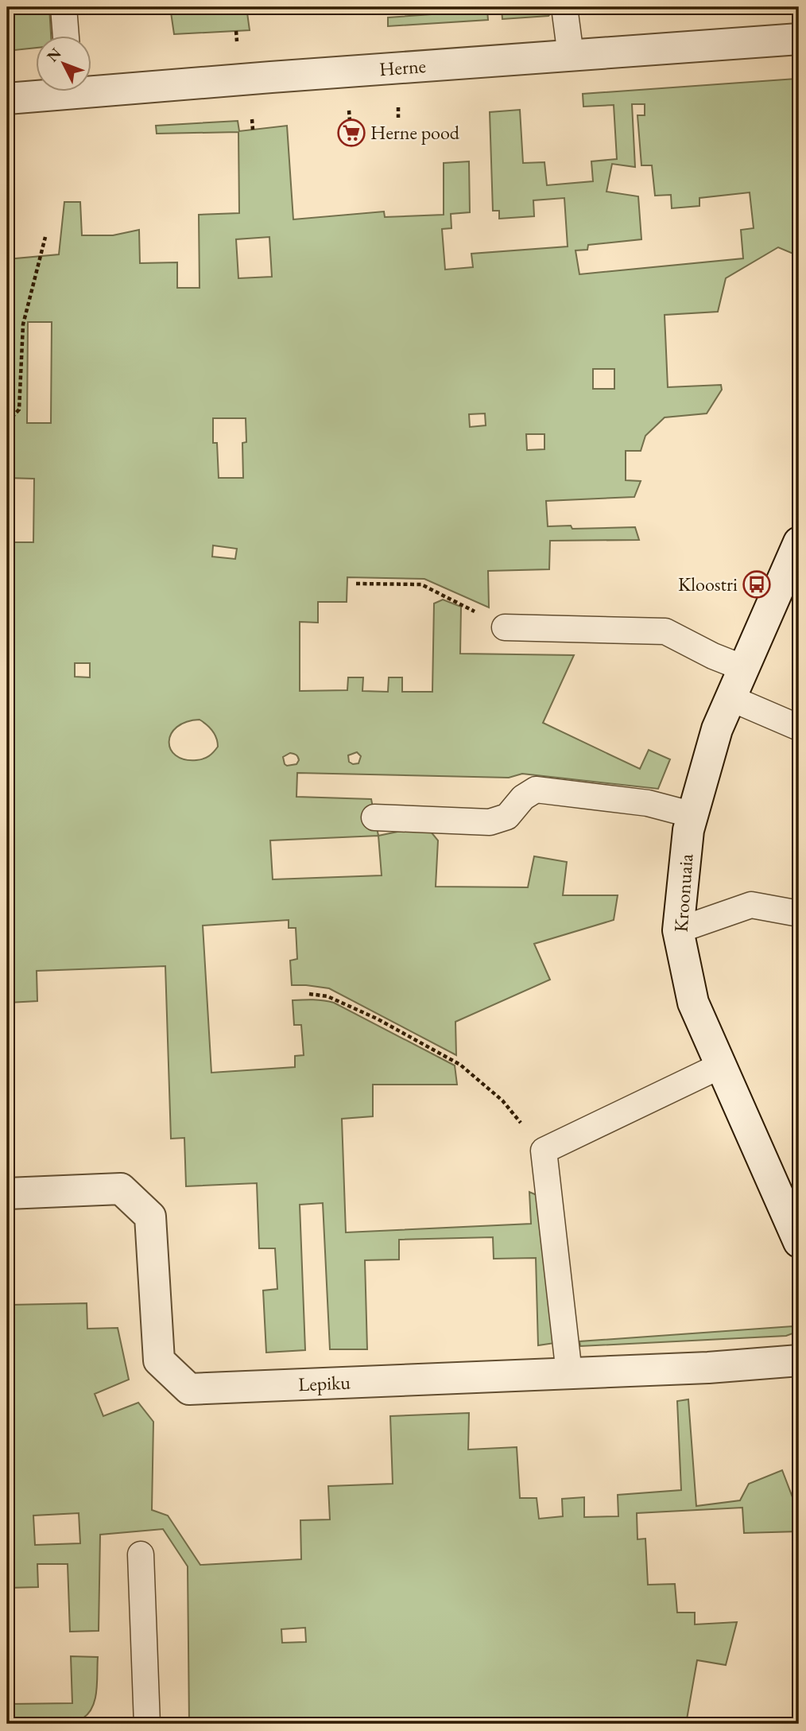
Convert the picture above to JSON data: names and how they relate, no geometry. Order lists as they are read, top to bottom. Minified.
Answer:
{"streets":{"street":["Herne","Kroonuaia","Lepiku"]},"places":{"supermarket":["Herne pood"],"bus stop":["Kloostri"]},"north":"top left"}
